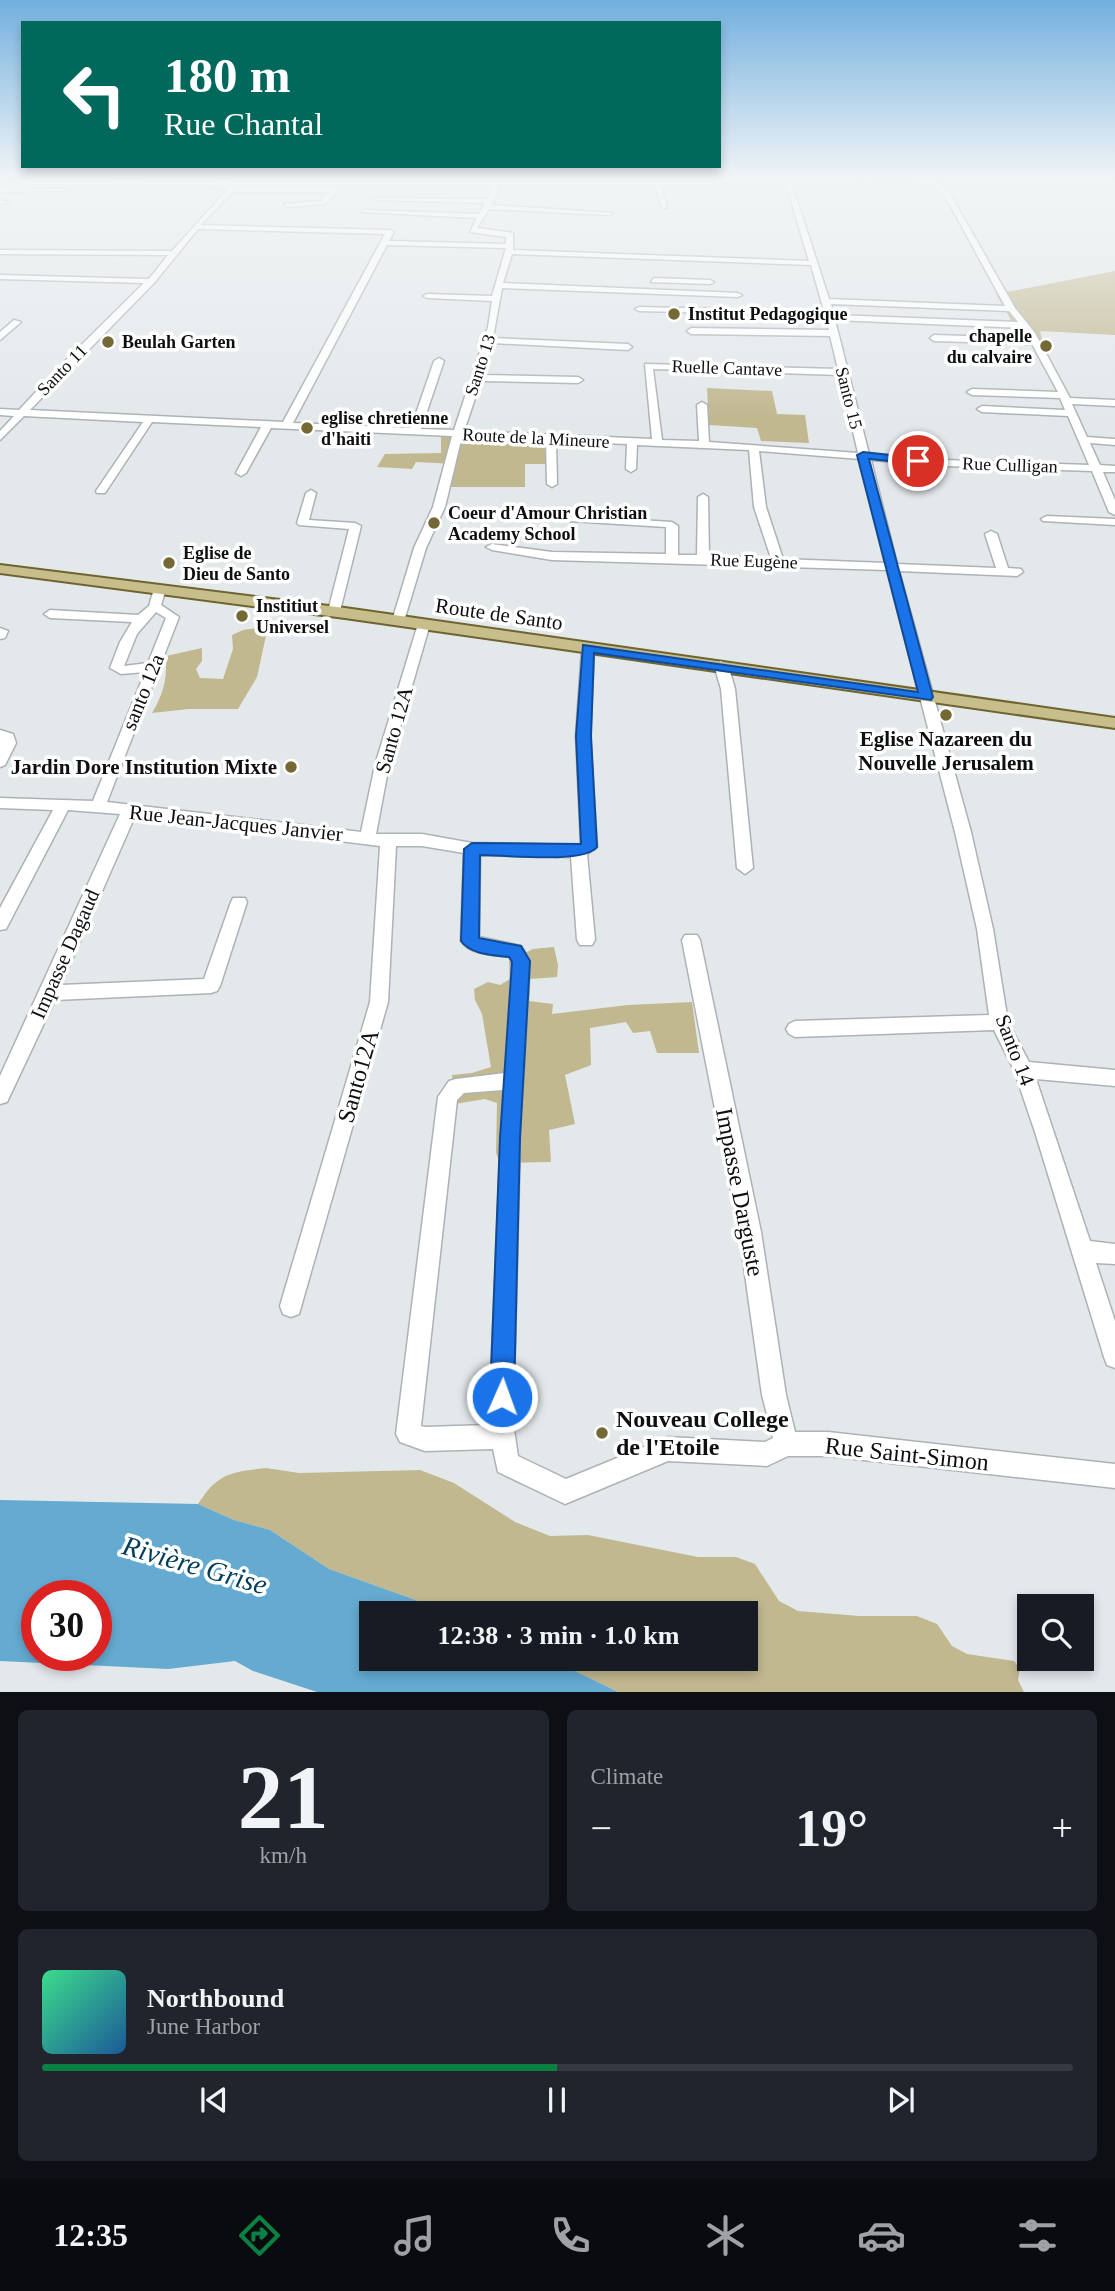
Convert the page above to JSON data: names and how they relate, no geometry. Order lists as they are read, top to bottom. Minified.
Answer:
{"streets":{"main road":["Route de Santo"],"street":["Santo 13","Ruelle Cantave","Santo 11","Santo 15","Route de la Mineure","Rue Culligan","Rue Eugène","santo 12a","Santo 12A","Rue Jean-Jacques Janvier","Impasse Dagaud","Santo 14","Santo12A","Impasse Darguste","Rue Saint-Simon"]},"crossings":[["Santo 13","Route de la Mineure"],["Santo 13","Route de Santo"],["Ruelle Cantave","Santo 15"],["Ruelle Cantave","Route de la Mineure"],["Santo 11","Route de la Mineure"],["Santo 15","Route de la Mineure"],["Santo 15","Rue Culligan"],["Santo 15","Rue Eugène"],["Santo 15","Route de Santo"],["Santo 15","Santo 14"],["Route de la Mineure","Rue Culligan"],["Route de Santo","Santo 12A"],["Route de Santo","Santo 14"],["santo 12a","Rue Jean-Jacques Janvier"],["Santo 12A","Rue Jean-Jacques Janvier"],["Rue Jean-Jacques Janvier","Impasse Dagaud"],["Rue Jean-Jacques Janvier","Santo12A"],["Impasse Darguste","Rue Saint-Simon"]],"water":["Rivière Grise"],"places":["Institut Pedagogique","Beulah Garten","chapelle du calvaire","eglise chretienne d'haiti","Coeur d'Amour Christian Academy School","Eglise de Dieu de Santo","Institiut Universel","Eglise Nazareen du Nouvelle Jerusalem","Jardin Dore Institution Mixte","Nouveau College de l'Etoile"],"page":{"turn":["180 m","Rue Chantal"],"limit":"30","trip":"12:38 · 3 min · 1.0 km","tile":[["21","km/h"],"Climate"],"heat":["−","19°","+"],"song":["Northbound","June Harbor"],"tabs":"12:35"}}
